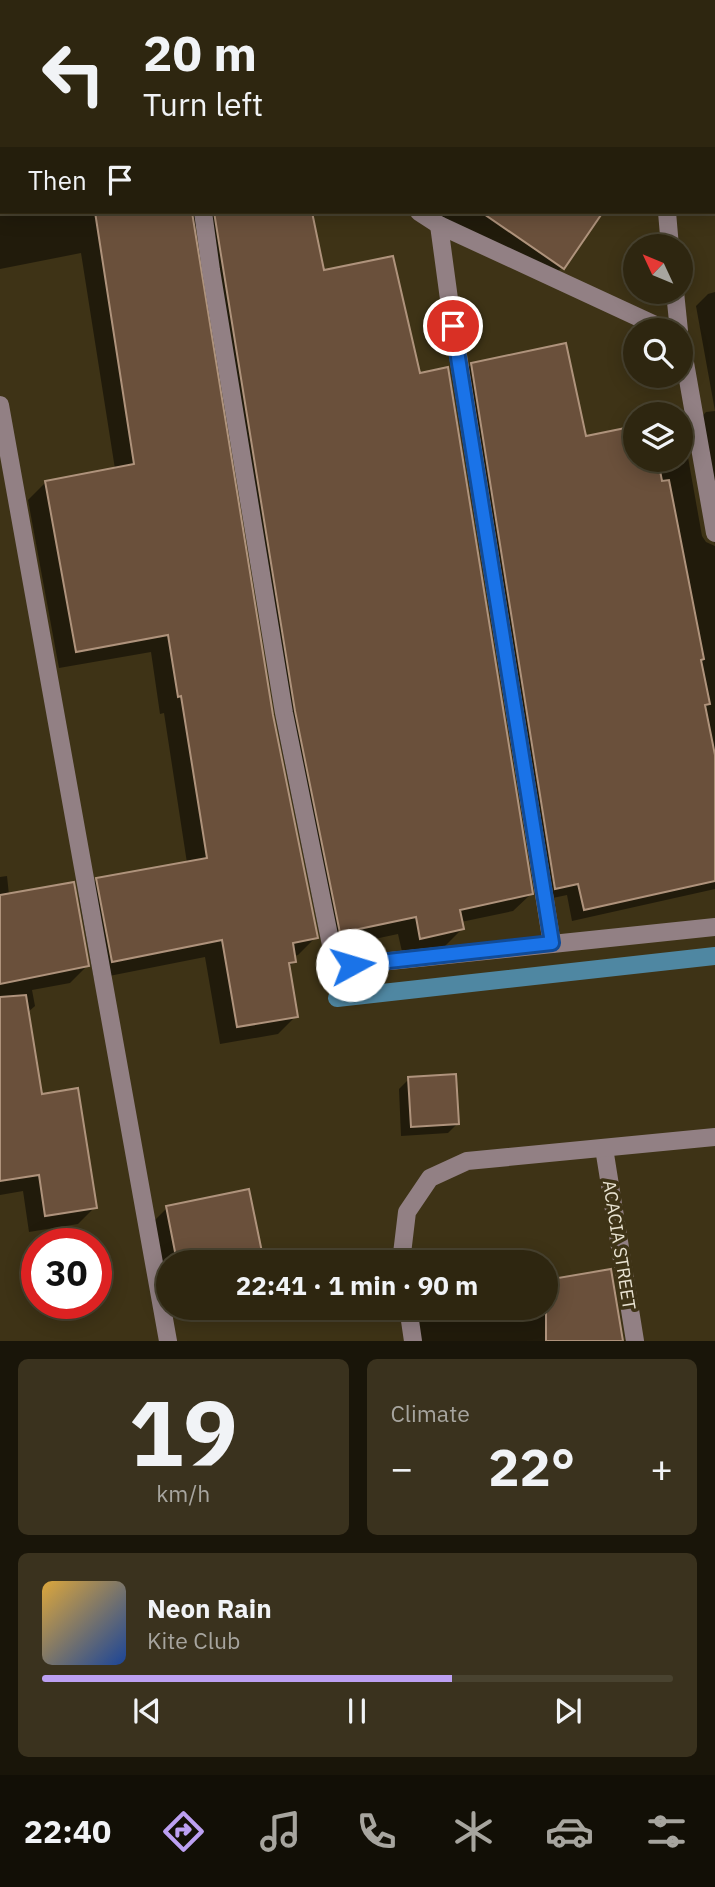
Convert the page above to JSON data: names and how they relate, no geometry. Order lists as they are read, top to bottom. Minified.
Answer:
{"streets":{"street":["ACACIA STREET"]},"north":"top left","page":{"turn":["20 m","Turn left"],"then":"Then","limit":"30","trip":"22:41 · 1 min · 90 m","tile":[["19","km/h"],"Climate"],"heat":["−","22°","+"],"song":["Neon Rain","Kite Club"],"tabs":"22:40"}}
